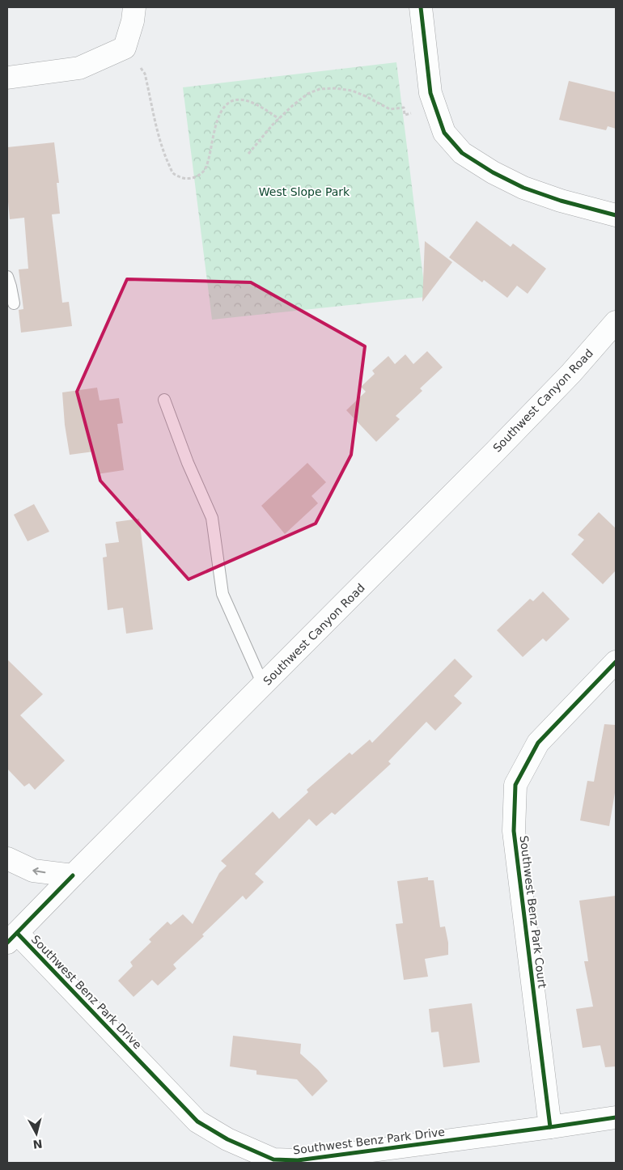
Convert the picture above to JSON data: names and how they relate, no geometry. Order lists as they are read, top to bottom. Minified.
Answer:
{"streets":{"street":["Southwest Canyon Road","Southwest Benz Park Court","Southwest Benz Park Drive"]},"crossings":[["Southwest Canyon Road","Southwest Benz Park Drive"],["Southwest Benz Park Court","Southwest Benz Park Drive"]],"parks":["West Slope Park"],"north":"bottom"}
